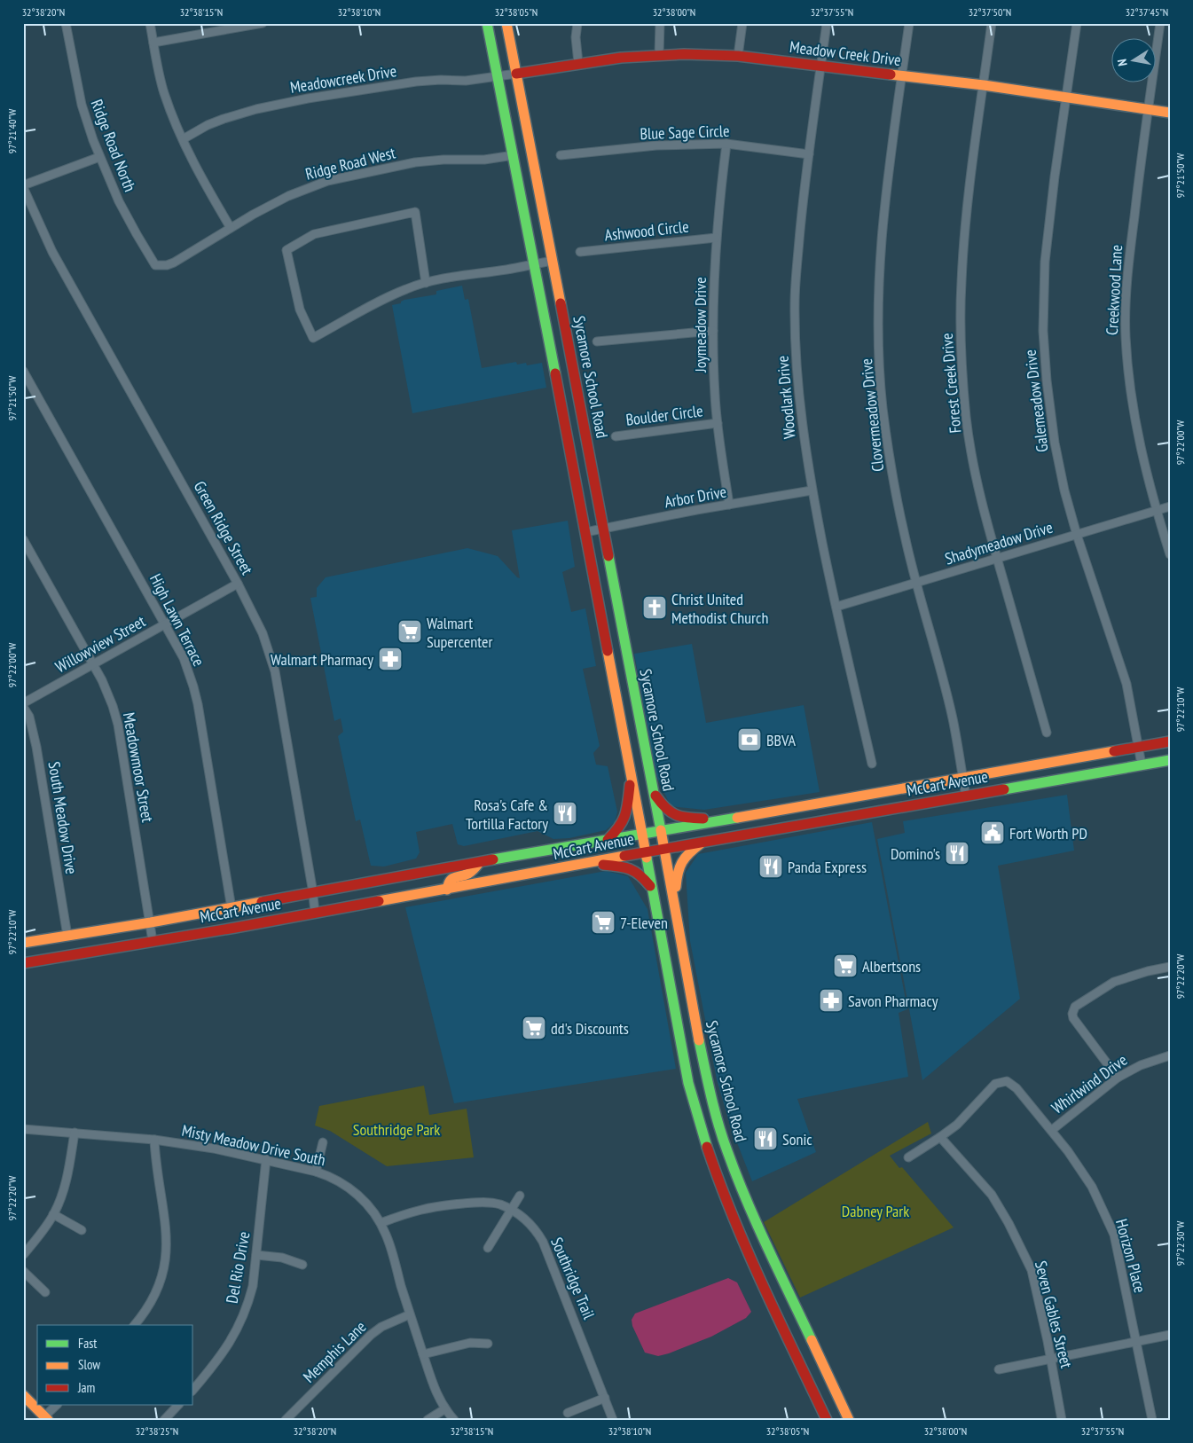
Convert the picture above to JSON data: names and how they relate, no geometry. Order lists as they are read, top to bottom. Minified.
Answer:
{"streets":{"main road":["Meadow Creek Drive","Sycamore School Road","McCart Avenue"],"street":["Meadowcreek Drive","Blue Sage Circle","Ridge Road North","Ridge Road West","Ashwood Circle","Creekwood Lane","Joymeadow Drive","Forest Creek Drive","Woodlark Drive","Galemeadow Drive","Boulder Circle","Clovermeadow Drive","Arbor Drive","Green Ridge Street","Shadymeadow Drive","High Lawn Terrace","Willowview Street","Meadowmoor Street","South Meadow Drive","Whirlwind Drive","Misty Meadow Drive South","Horizon Place","Del Rio Drive","Southridge Trail","Seven Gables Street","Memphis Lane"]},"crossings":[["Meadow Creek Drive","Meadowcreek Drive"],["Meadow Creek Drive","Creekwood Lane"],["Meadow Creek Drive","Sycamore School Road"],["Meadow Creek Drive","Forest Creek Drive"],["Meadow Creek Drive","Woodlark Drive"],["Meadow Creek Drive","Galemeadow Drive"],["Meadow Creek Drive","Clovermeadow Drive"],["Meadowcreek Drive","Sycamore School Road"],["Blue Sage Circle","Joymeadow Drive"],["Blue Sage Circle","Woodlark Drive"],["Ridge Road North","Ridge Road West"],["Ashwood Circle","Joymeadow Drive"],["Creekwood Lane","Shadymeadow Drive"],["Joymeadow Drive","Boulder Circle"],["Joymeadow Drive","Arbor Drive"],["Sycamore School Road","Arbor Drive"],["Sycamore School Road","McCart Avenue"],["Forest Creek Drive","Shadymeadow Drive"],["Woodlark Drive","Arbor Drive"],["Woodlark Drive","Shadymeadow Drive"],["Galemeadow Drive","Shadymeadow Drive"],["Galemeadow Drive","McCart Avenue"],["Clovermeadow Drive","Shadymeadow Drive"],["Clovermeadow Drive","McCart Avenue"],["Green Ridge Street","Willowview Street"],["Green Ridge Street","McCart Avenue"],["High Lawn Terrace","Willowview Street"],["High Lawn Terrace","McCart Avenue"],["Willowview Street","Meadowmoor Street"],["Willowview Street","South Meadow Drive"],["Meadowmoor Street","McCart Avenue"],["McCart Avenue","South Meadow Drive"],["Whirlwind Drive","Horizon Place"],["Misty Meadow Drive South","Del Rio Drive"],["Misty Meadow Drive South","Southridge Trail"],["Misty Meadow Drive South","Memphis Lane"],["Horizon Place","Seven Gables Street"]],"parks":["Southridge Park","Dabney Park"],"places":{"church":["Christ United Methodist Church"],"supermarket":["Walmart Supercenter","7-Eleven","Albertsons","dd's Discounts"],"pharmacy":["Walmart Pharmacy","Savon Pharmacy"],"bank":["BBVA"],"restaurant":["Rosa's Cafe & Tortilla Factory","Domino's","Panda Express","Sonic"],"public building":["Fort Worth PD"]},"legend":["Fast","Slow","Jam"],"north":"left","coordinates":["32°38'20\"N","32°38'15\"N","32°38'10\"N","32°38'05\"N","32°38'00\"N","32°37'55\"N","32°37'50\"N","32°37'45\"N","97°21'40\"W","97°21'50\"W","97°22'00\"W","97°22'10\"W","97°22'20\"W","97°22'30\"W","32°38'25\"N"]}
